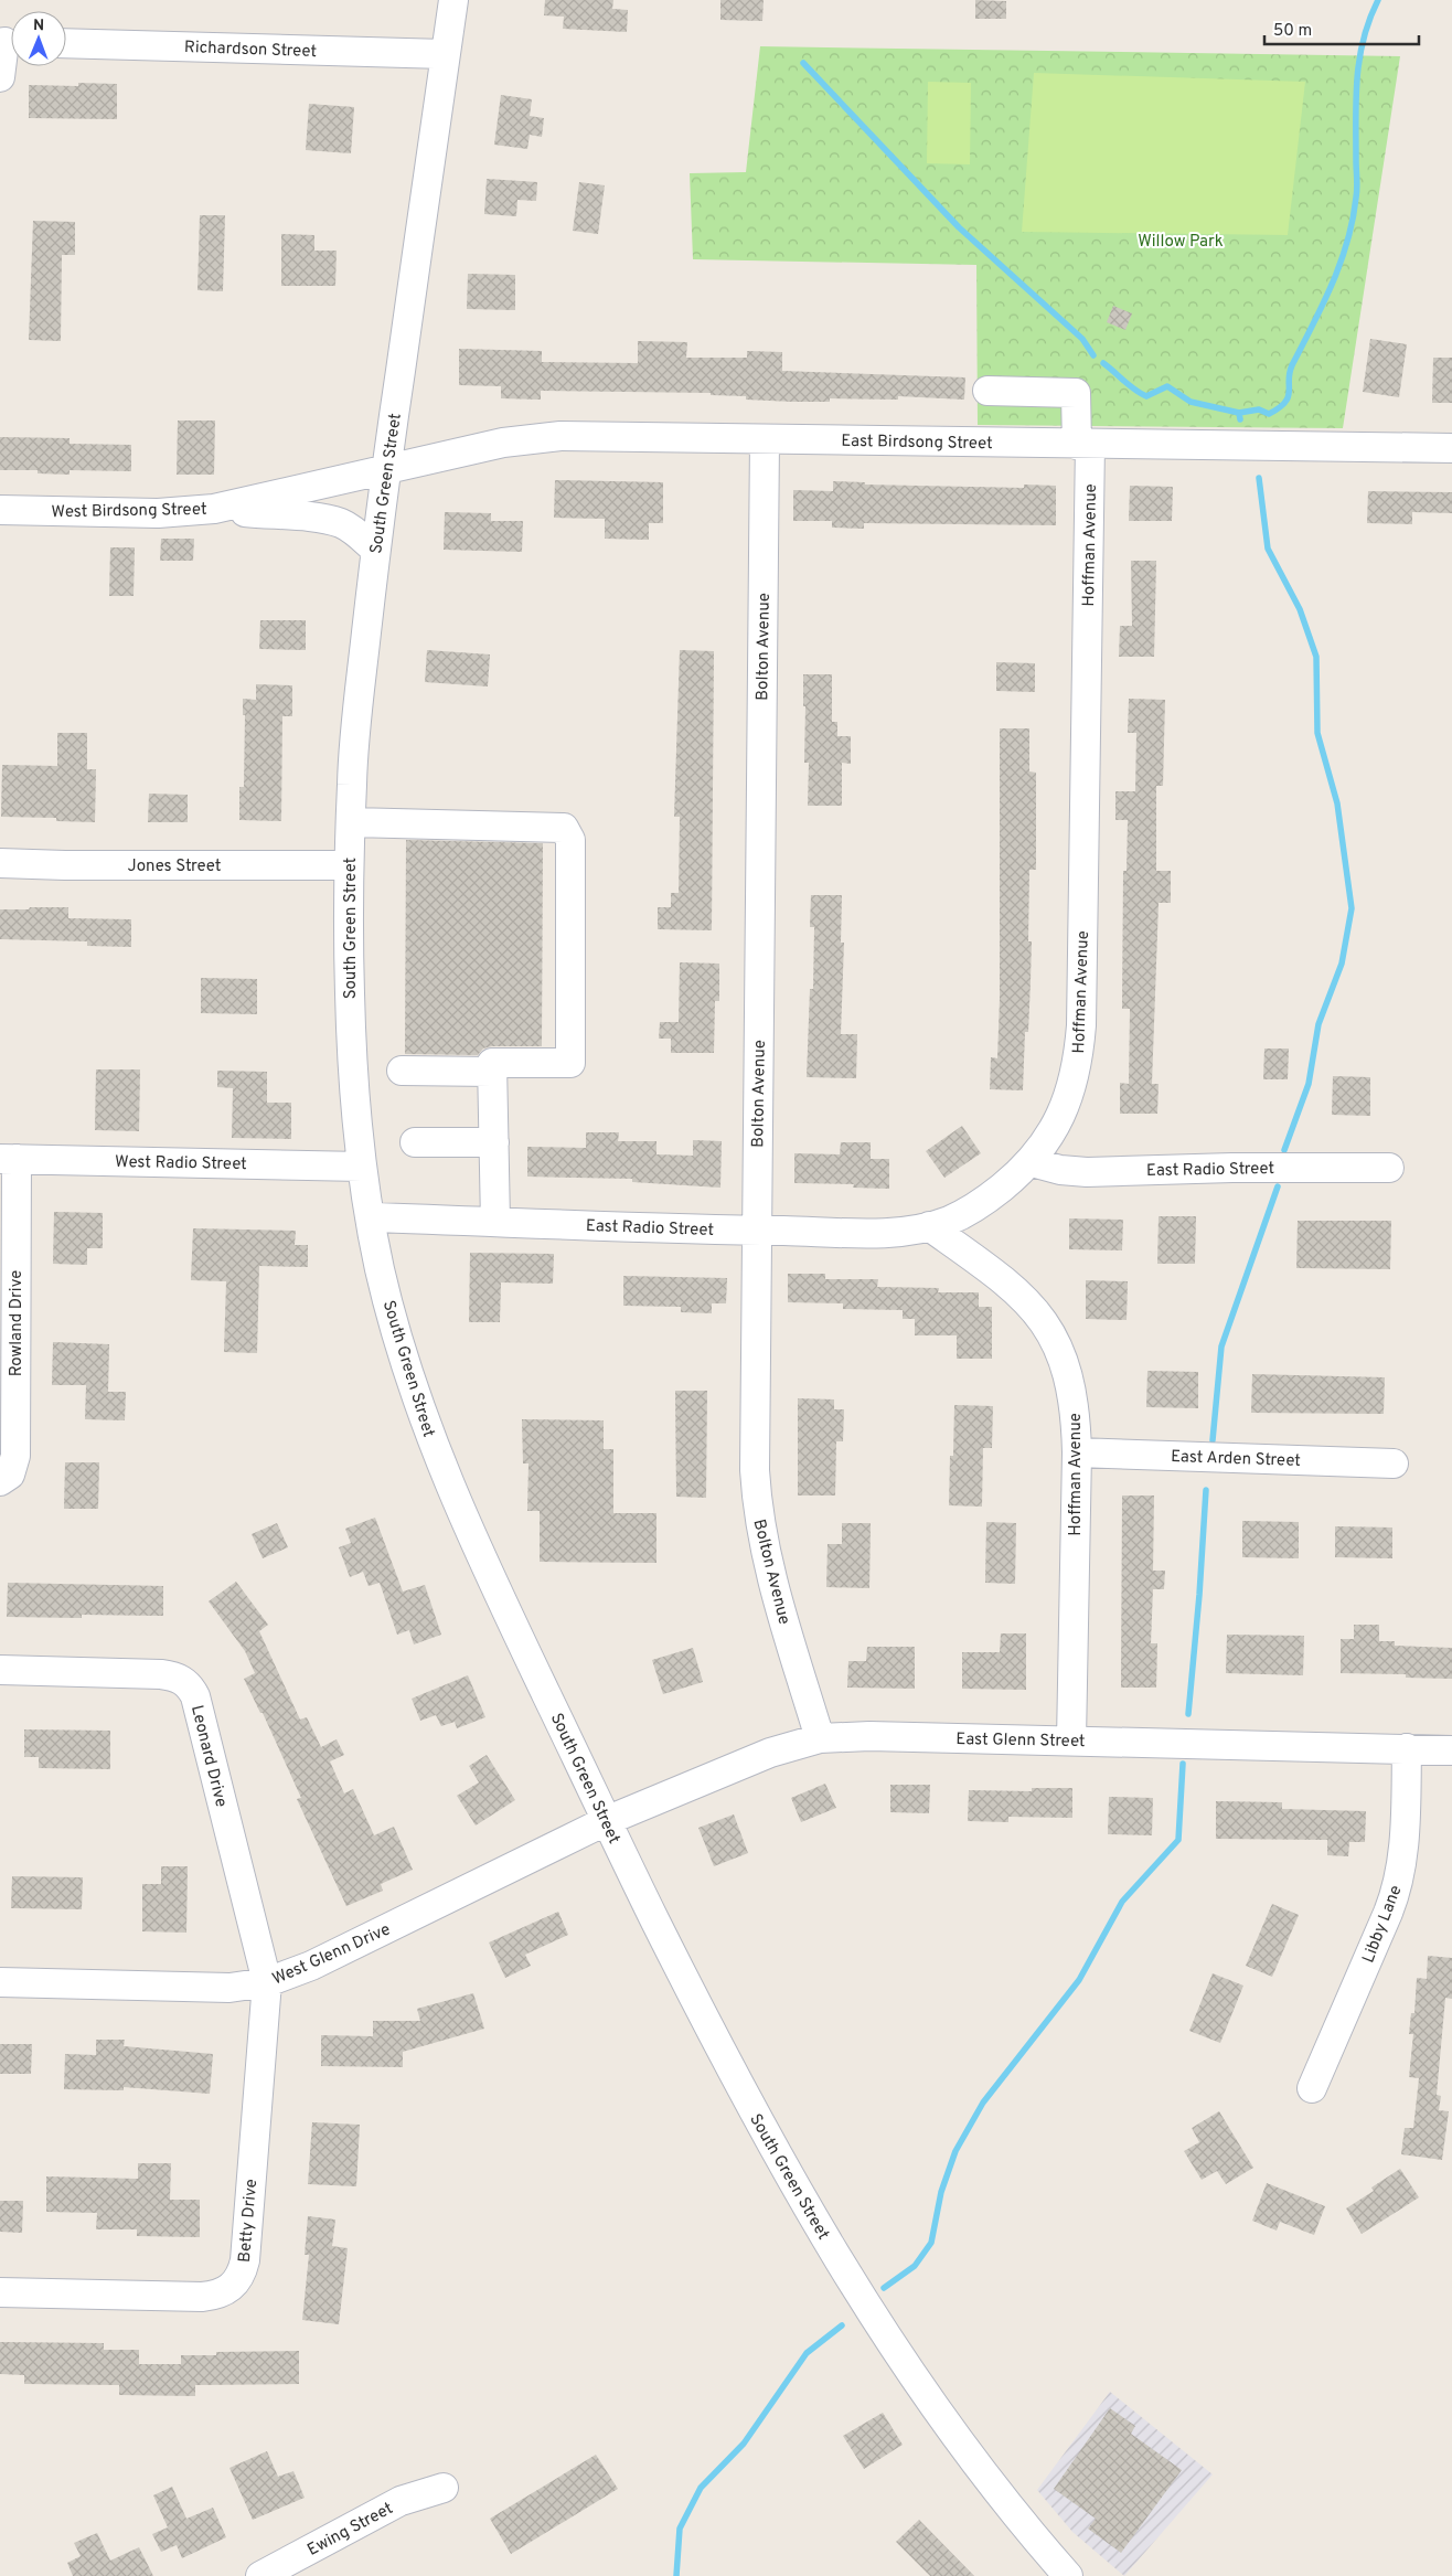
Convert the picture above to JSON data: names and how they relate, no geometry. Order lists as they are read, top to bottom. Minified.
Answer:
{"streets":{"street":["Richardson Street","East Birdsong Street","South Green Street","West Birdsong Street","Hoffman Avenue","Bolton Avenue","Jones Street","West Radio Street","East Radio Street","Rowland Drive","East Arden Street","East Glenn Street","Leonard Drive","Libby Lane","West Glenn Drive","Betty Drive","Ewing Street"]},"crossings":[["Richardson Street","South Green Street"],["East Birdsong Street","South Green Street"],["East Birdsong Street","West Birdsong Street"],["East Birdsong Street","Hoffman Avenue"],["East Birdsong Street","Bolton Avenue"],["South Green Street","West Birdsong Street"],["South Green Street","Jones Street"],["South Green Street","West Radio Street"],["South Green Street","East Radio Street"],["South Green Street","East Glenn Street"],["South Green Street","West Glenn Drive"],["Hoffman Avenue","East Radio Street"],["Hoffman Avenue","East Arden Street"],["Hoffman Avenue","East Glenn Street"],["Bolton Avenue","East Radio Street"],["Bolton Avenue","East Glenn Street"],["West Radio Street","Rowland Drive"],["East Glenn Street","Libby Lane"],["East Glenn Street","West Glenn Drive"],["Leonard Drive","West Glenn Drive"],["Leonard Drive","Betty Drive"],["West Glenn Drive","Betty Drive"]],"parks":["Willow Park"],"scale_bar":"50 m","north":"top"}
